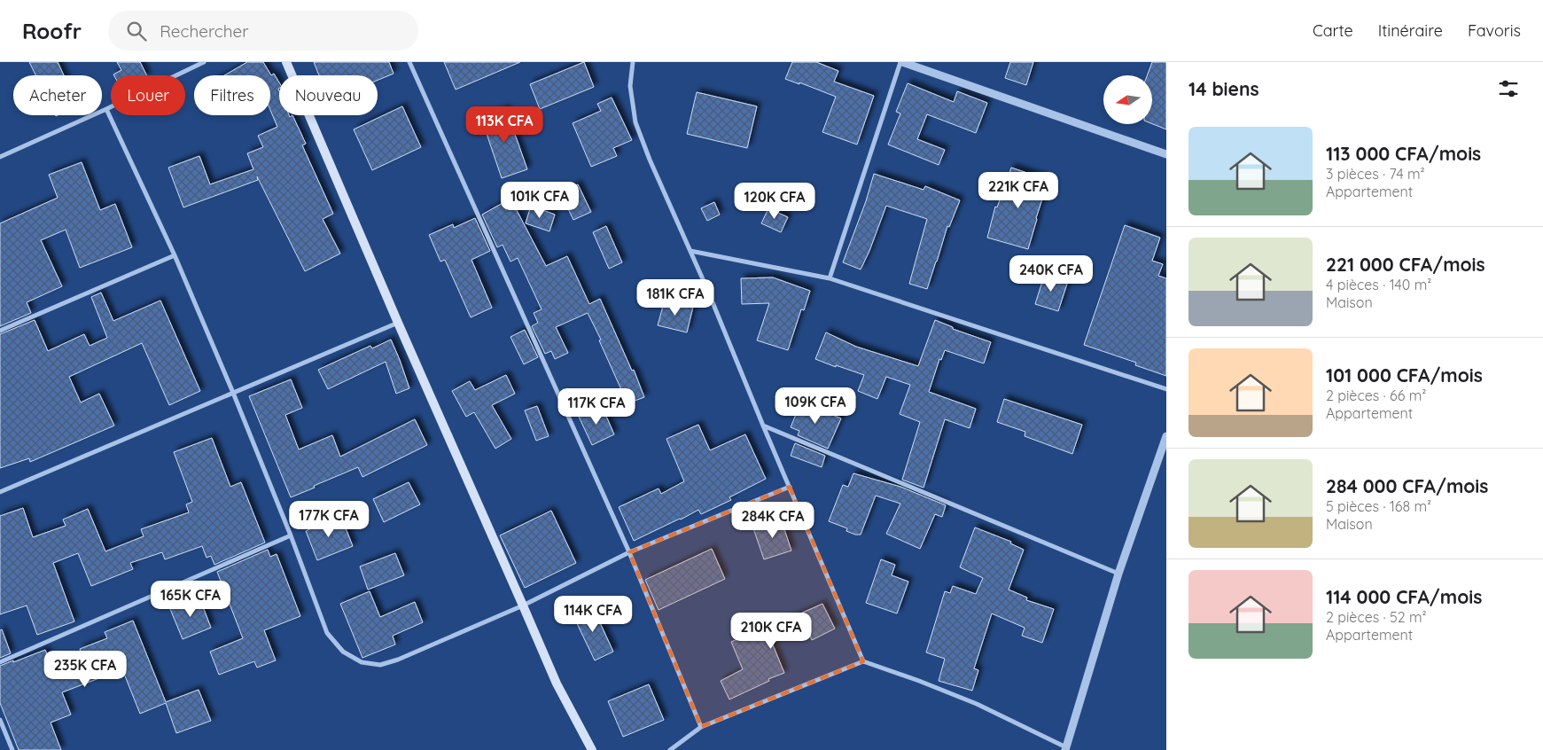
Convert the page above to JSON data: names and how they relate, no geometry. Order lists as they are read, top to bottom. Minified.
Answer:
{"north":"left","page":{"header":"Roofr","search":"Rechercher","nav":["Carte","Itinéraire","Favoris"],"heading":"14 biens","chip":["Acheter","Louer","Filtres","Nouveau"],"price":["113K CFA","221K CFA","101K CFA","120K CFA","240K CFA","181K CFA","109K CFA","117K CFA","177K CFA","284K CFA","165K CFA","114K CFA","210K CFA","235K CFA"],"list":[{"name":"113 000 CFA/mois","note":"3 pièces · 74 m² · Appartement"},{"name":"221 000 CFA/mois","note":"4 pièces · 140 m² · Maison"},{"name":"101 000 CFA/mois","note":"2 pièces · 66 m² · Appartement"},{"name":"284 000 CFA/mois","note":"5 pièces · 168 m² · Maison"},{"name":"114 000 CFA/mois","note":"2 pièces · 52 m² · Appartement"}]}}
